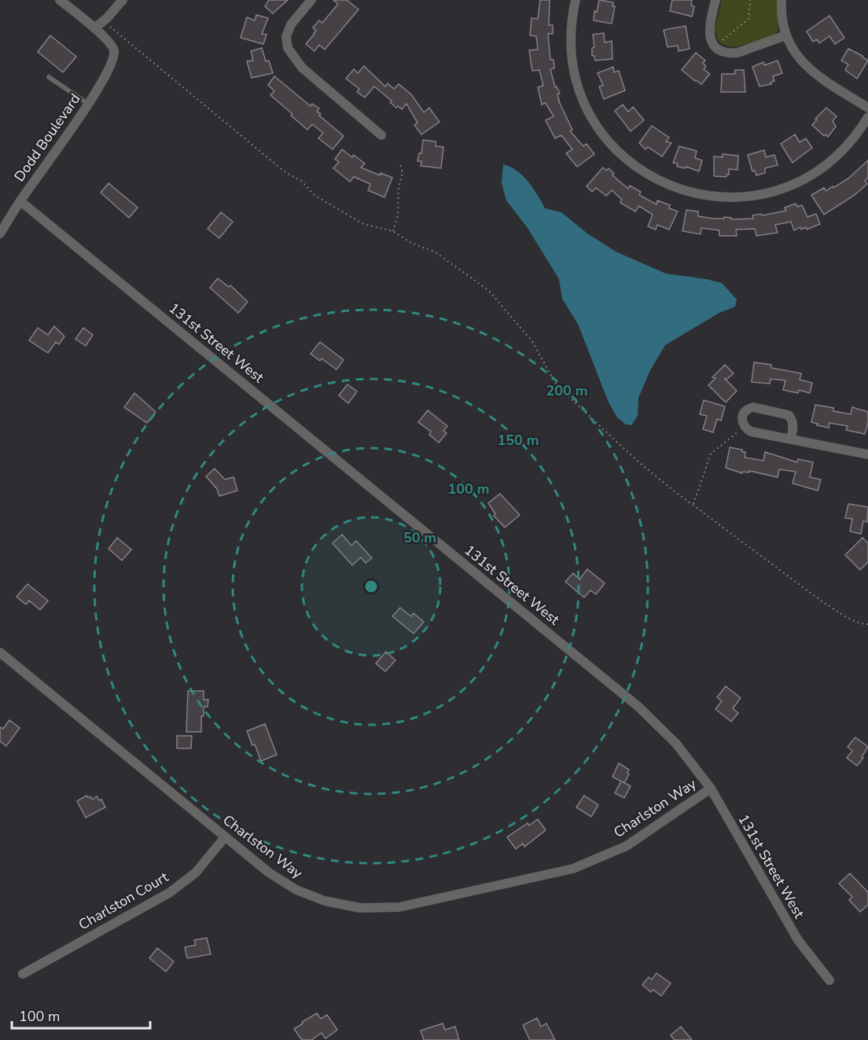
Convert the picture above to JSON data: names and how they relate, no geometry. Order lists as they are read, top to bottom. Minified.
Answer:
{"streets":{"street":["Dodd Boulevard","131st Street West","Charlston Way","Charlston Court"]},"crossings":[["Dodd Boulevard","131st Street West"],["131st Street West","Charlston Way"],["Charlston Way","Charlston Court"]],"scale_bar":"100 m","rings":["200 m","150 m","100 m","50 m"]}
